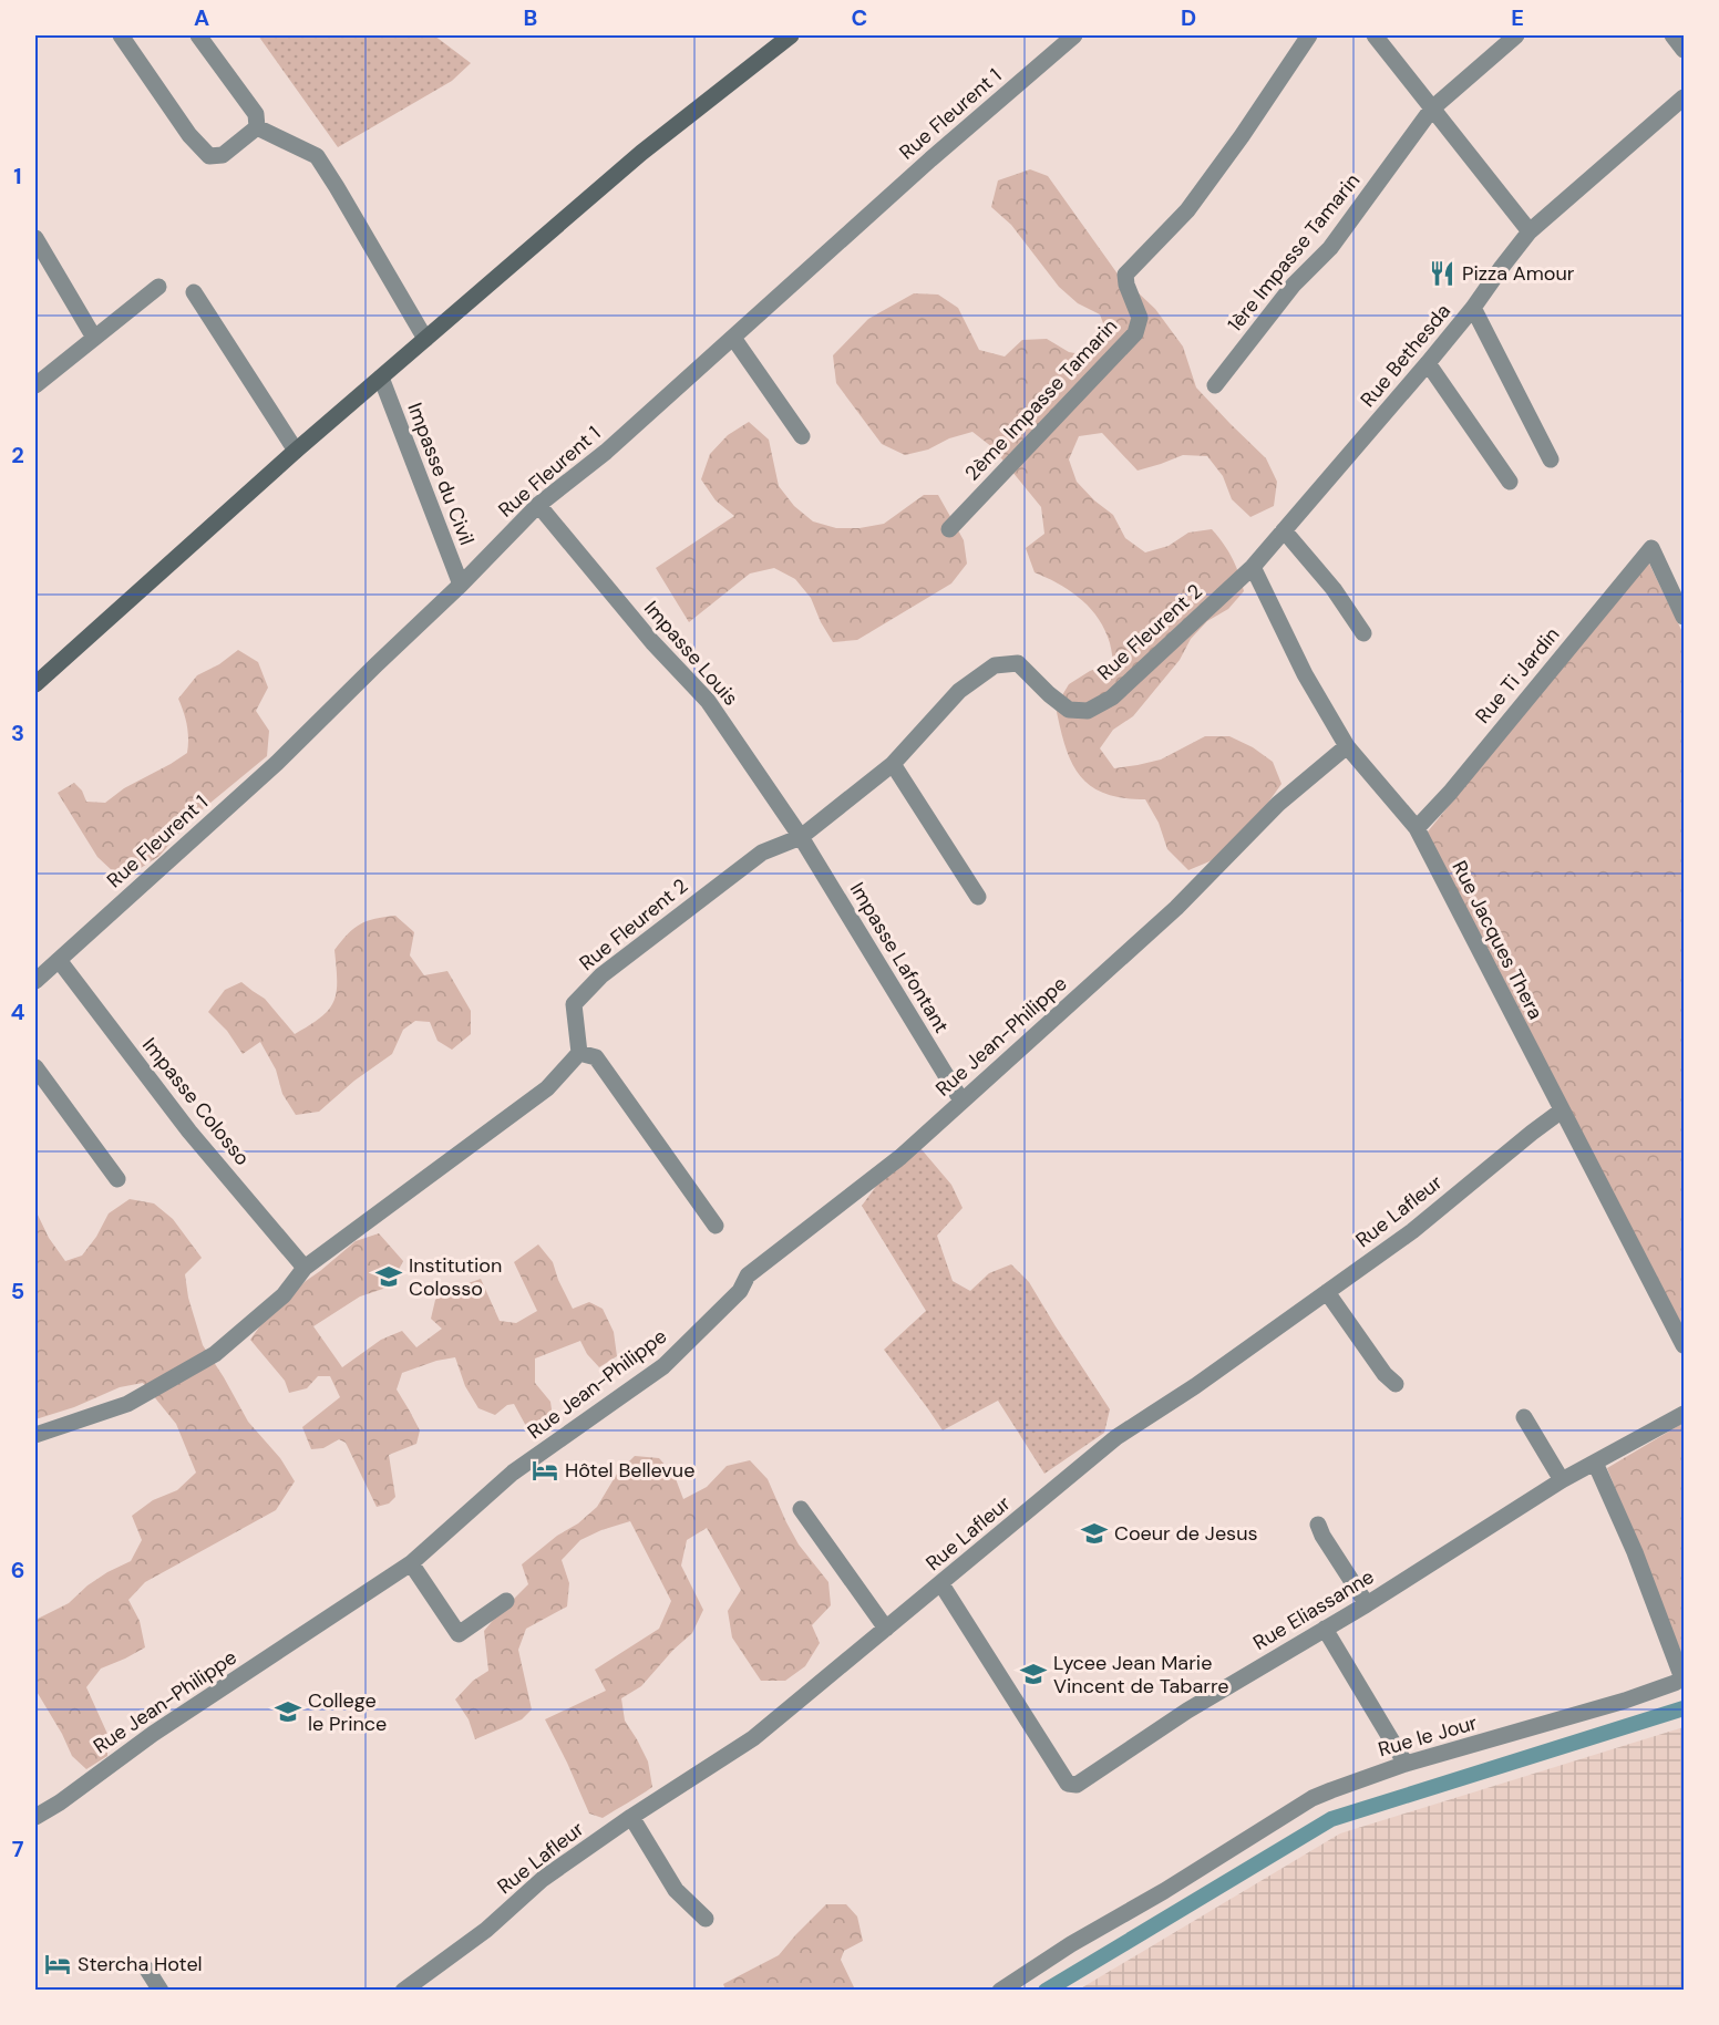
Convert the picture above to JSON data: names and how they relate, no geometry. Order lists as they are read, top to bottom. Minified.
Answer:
{"streets":{"street":["Rue Fleurent 1","1ère Impasse Tamarin","Rue Bethesda","2ème Impasse Tamarin","Impasse du Civil","Rue Fleurent 2","Impasse Louis","Rue Ti Jardin","Rue Jacques Thera","Impasse Lafontant","Rue Jean-Philippe","Impasse Colosso","Rue Lafleur","Rue Eliassanne","Rue le Jour"]},"crossings":[["Rue Fleurent 1","Impasse du Civil"],["Rue Fleurent 1","Impasse Louis"],["Rue Fleurent 1","Impasse Colosso"],["Rue Bethesda","Rue Fleurent 2"],["Rue Bethesda","Rue Jacques Thera"],["Rue Fleurent 2","Impasse Louis"],["Rue Fleurent 2","Rue Jacques Thera"],["Rue Fleurent 2","Impasse Lafontant"],["Impasse Louis","Impasse Lafontant"],["Rue Ti Jardin","Rue Jacques Thera"],["Rue Jacques Thera","Rue Jean-Philippe"],["Rue Jacques Thera","Rue Lafleur"],["Impasse Lafontant","Rue Jean-Philippe"],["Rue Lafleur","Rue Eliassanne"],["Rue Eliassanne","Rue le Jour"]],"places":{"restaurant":["Pizza Amour"],"school or university":["Institution Colosso","Coeur de Jesus","Lycee Jean Marie Vincent de Tabarre","College le Prince"],"hotel":["Hôtel Bellevue","Stercha Hotel"]},"grid":{"columns":["A","B","C","D","E"],"rows":["1","2","3","4","5","6","7"]}}
